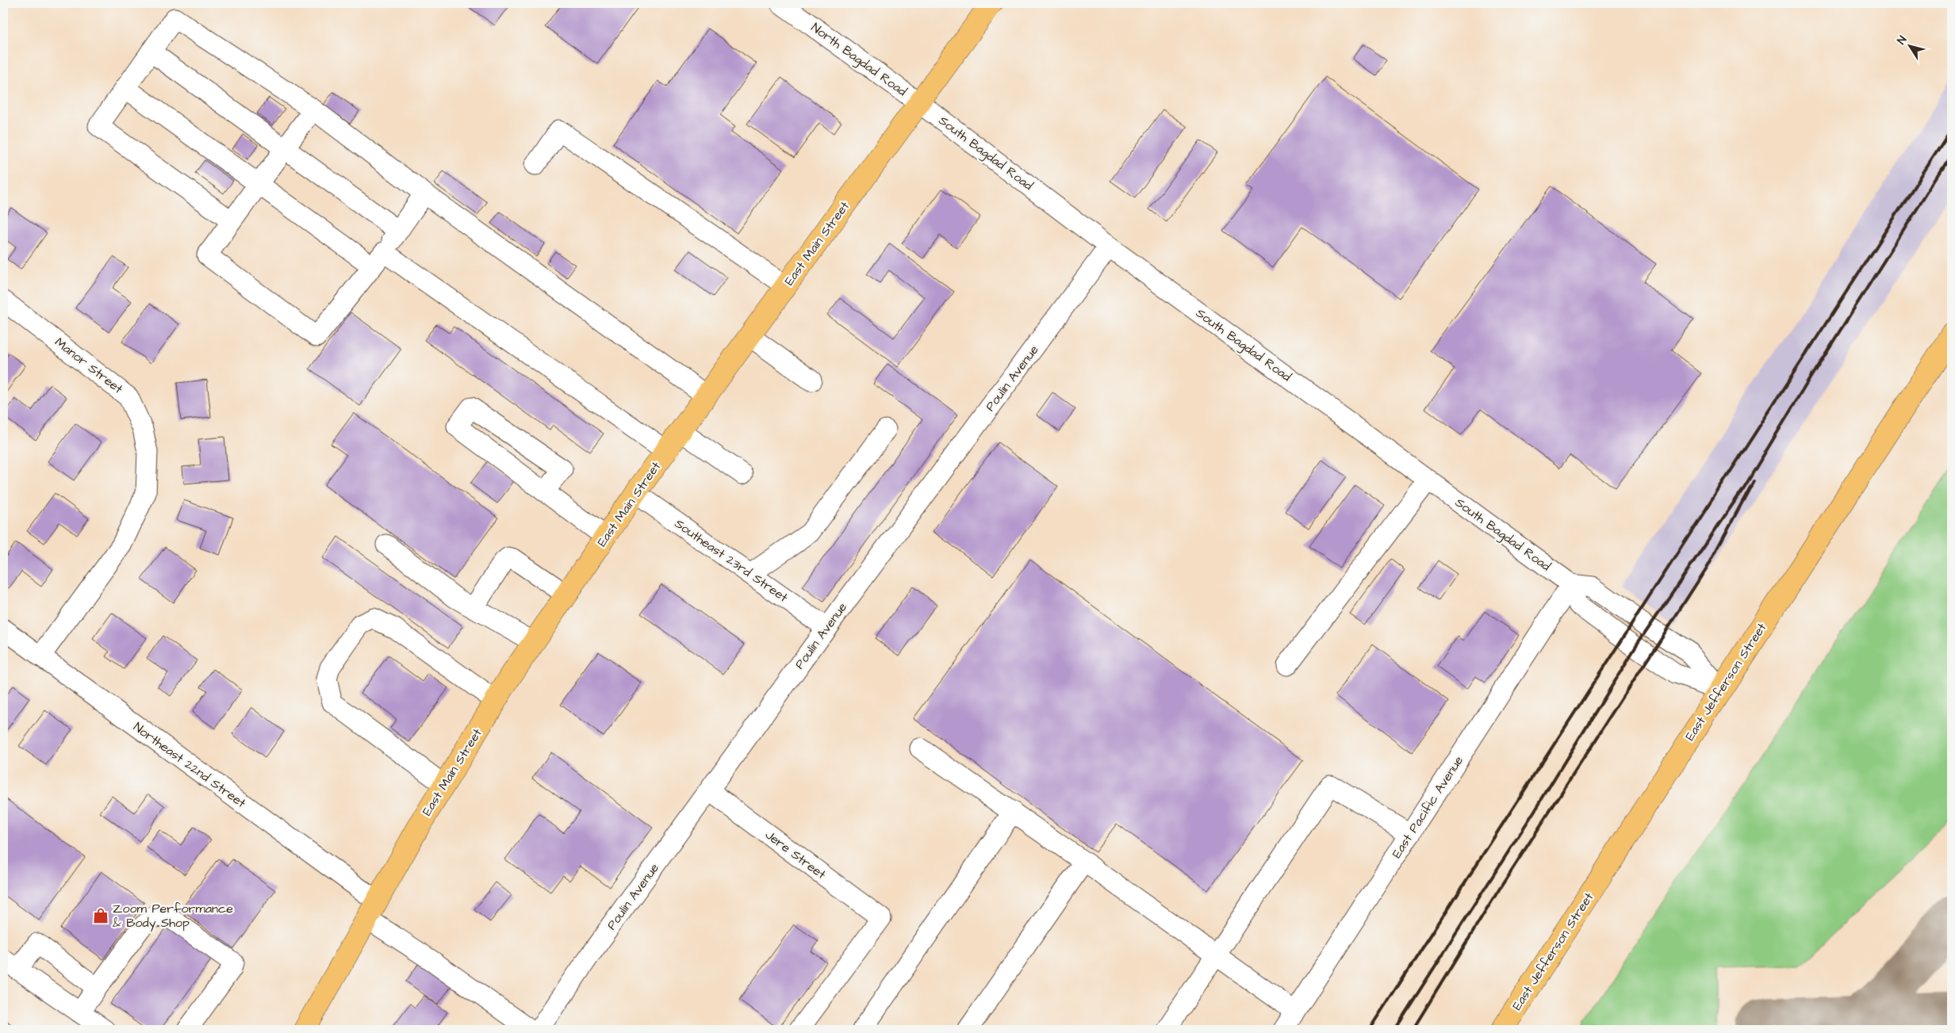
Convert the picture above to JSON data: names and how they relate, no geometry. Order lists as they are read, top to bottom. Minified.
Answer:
{"streets":{"main road":["East Main Street","East Jefferson Street"],"street":["North Bagdad Road","South Bagdad Road","Manor Street","Poulin Avenue","Southeast 23rd Street","Northeast 22nd Street","East Pacific Avenue","Jere Street"]},"crossings":[["North Bagdad Road","South Bagdad Road"],["North Bagdad Road","East Main Street"],["South Bagdad Road","East Main Street"],["South Bagdad Road","Poulin Avenue"],["South Bagdad Road","East Pacific Avenue"],["East Main Street","Southeast 23rd Street"],["East Main Street","Northeast 22nd Street"],["Manor Street","Northeast 22nd Street"],["Poulin Avenue","Southeast 23rd Street"],["Poulin Avenue","Jere Street"]],"places":{"shop":["Zoom Performance & Body Shop"]},"north":"top left"}
